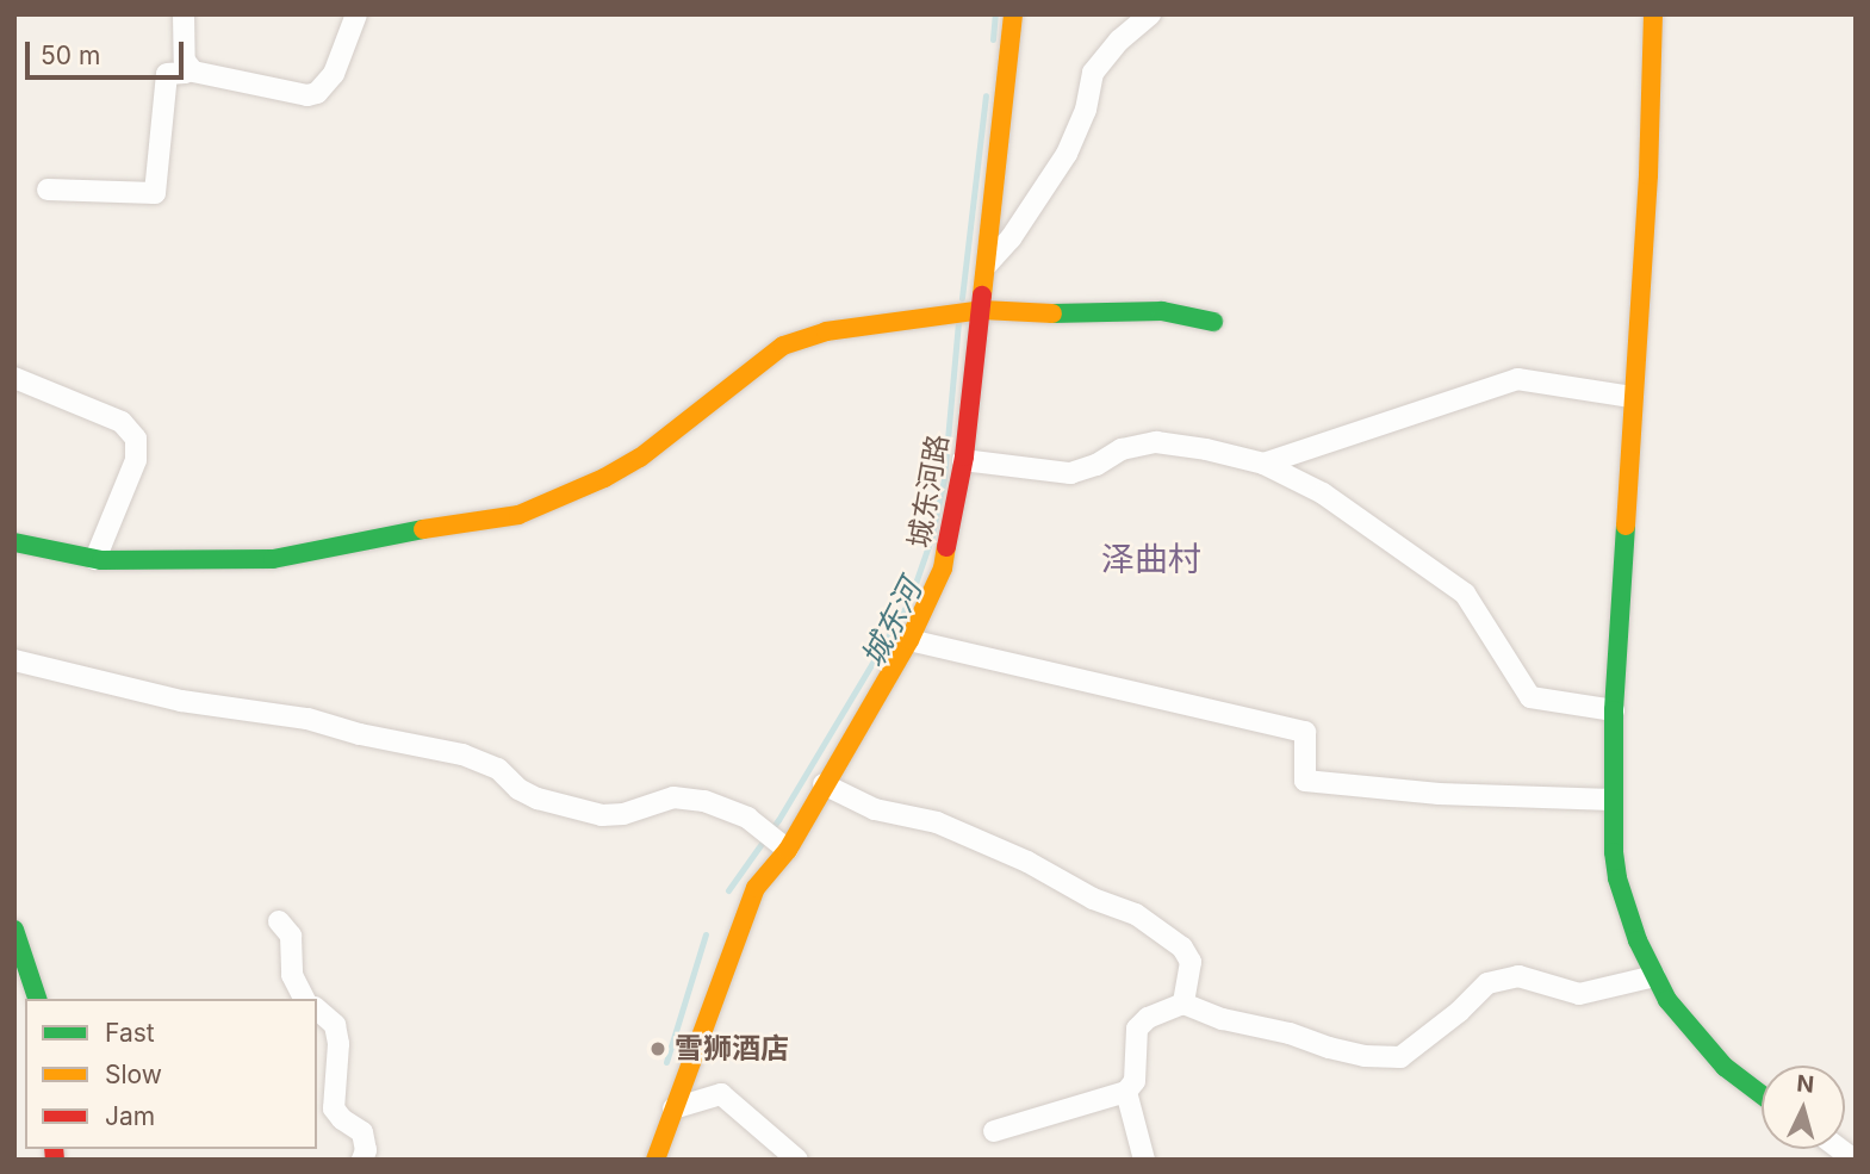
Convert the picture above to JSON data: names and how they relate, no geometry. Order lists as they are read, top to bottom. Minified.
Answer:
{"streets":{"street":["城东河路"]},"districts":["泽曲村"],"water":["城东河"],"places":["雪狮酒店"],"legend":["Fast","Slow","Jam"],"scale_bar":"50 m","north":"top"}
